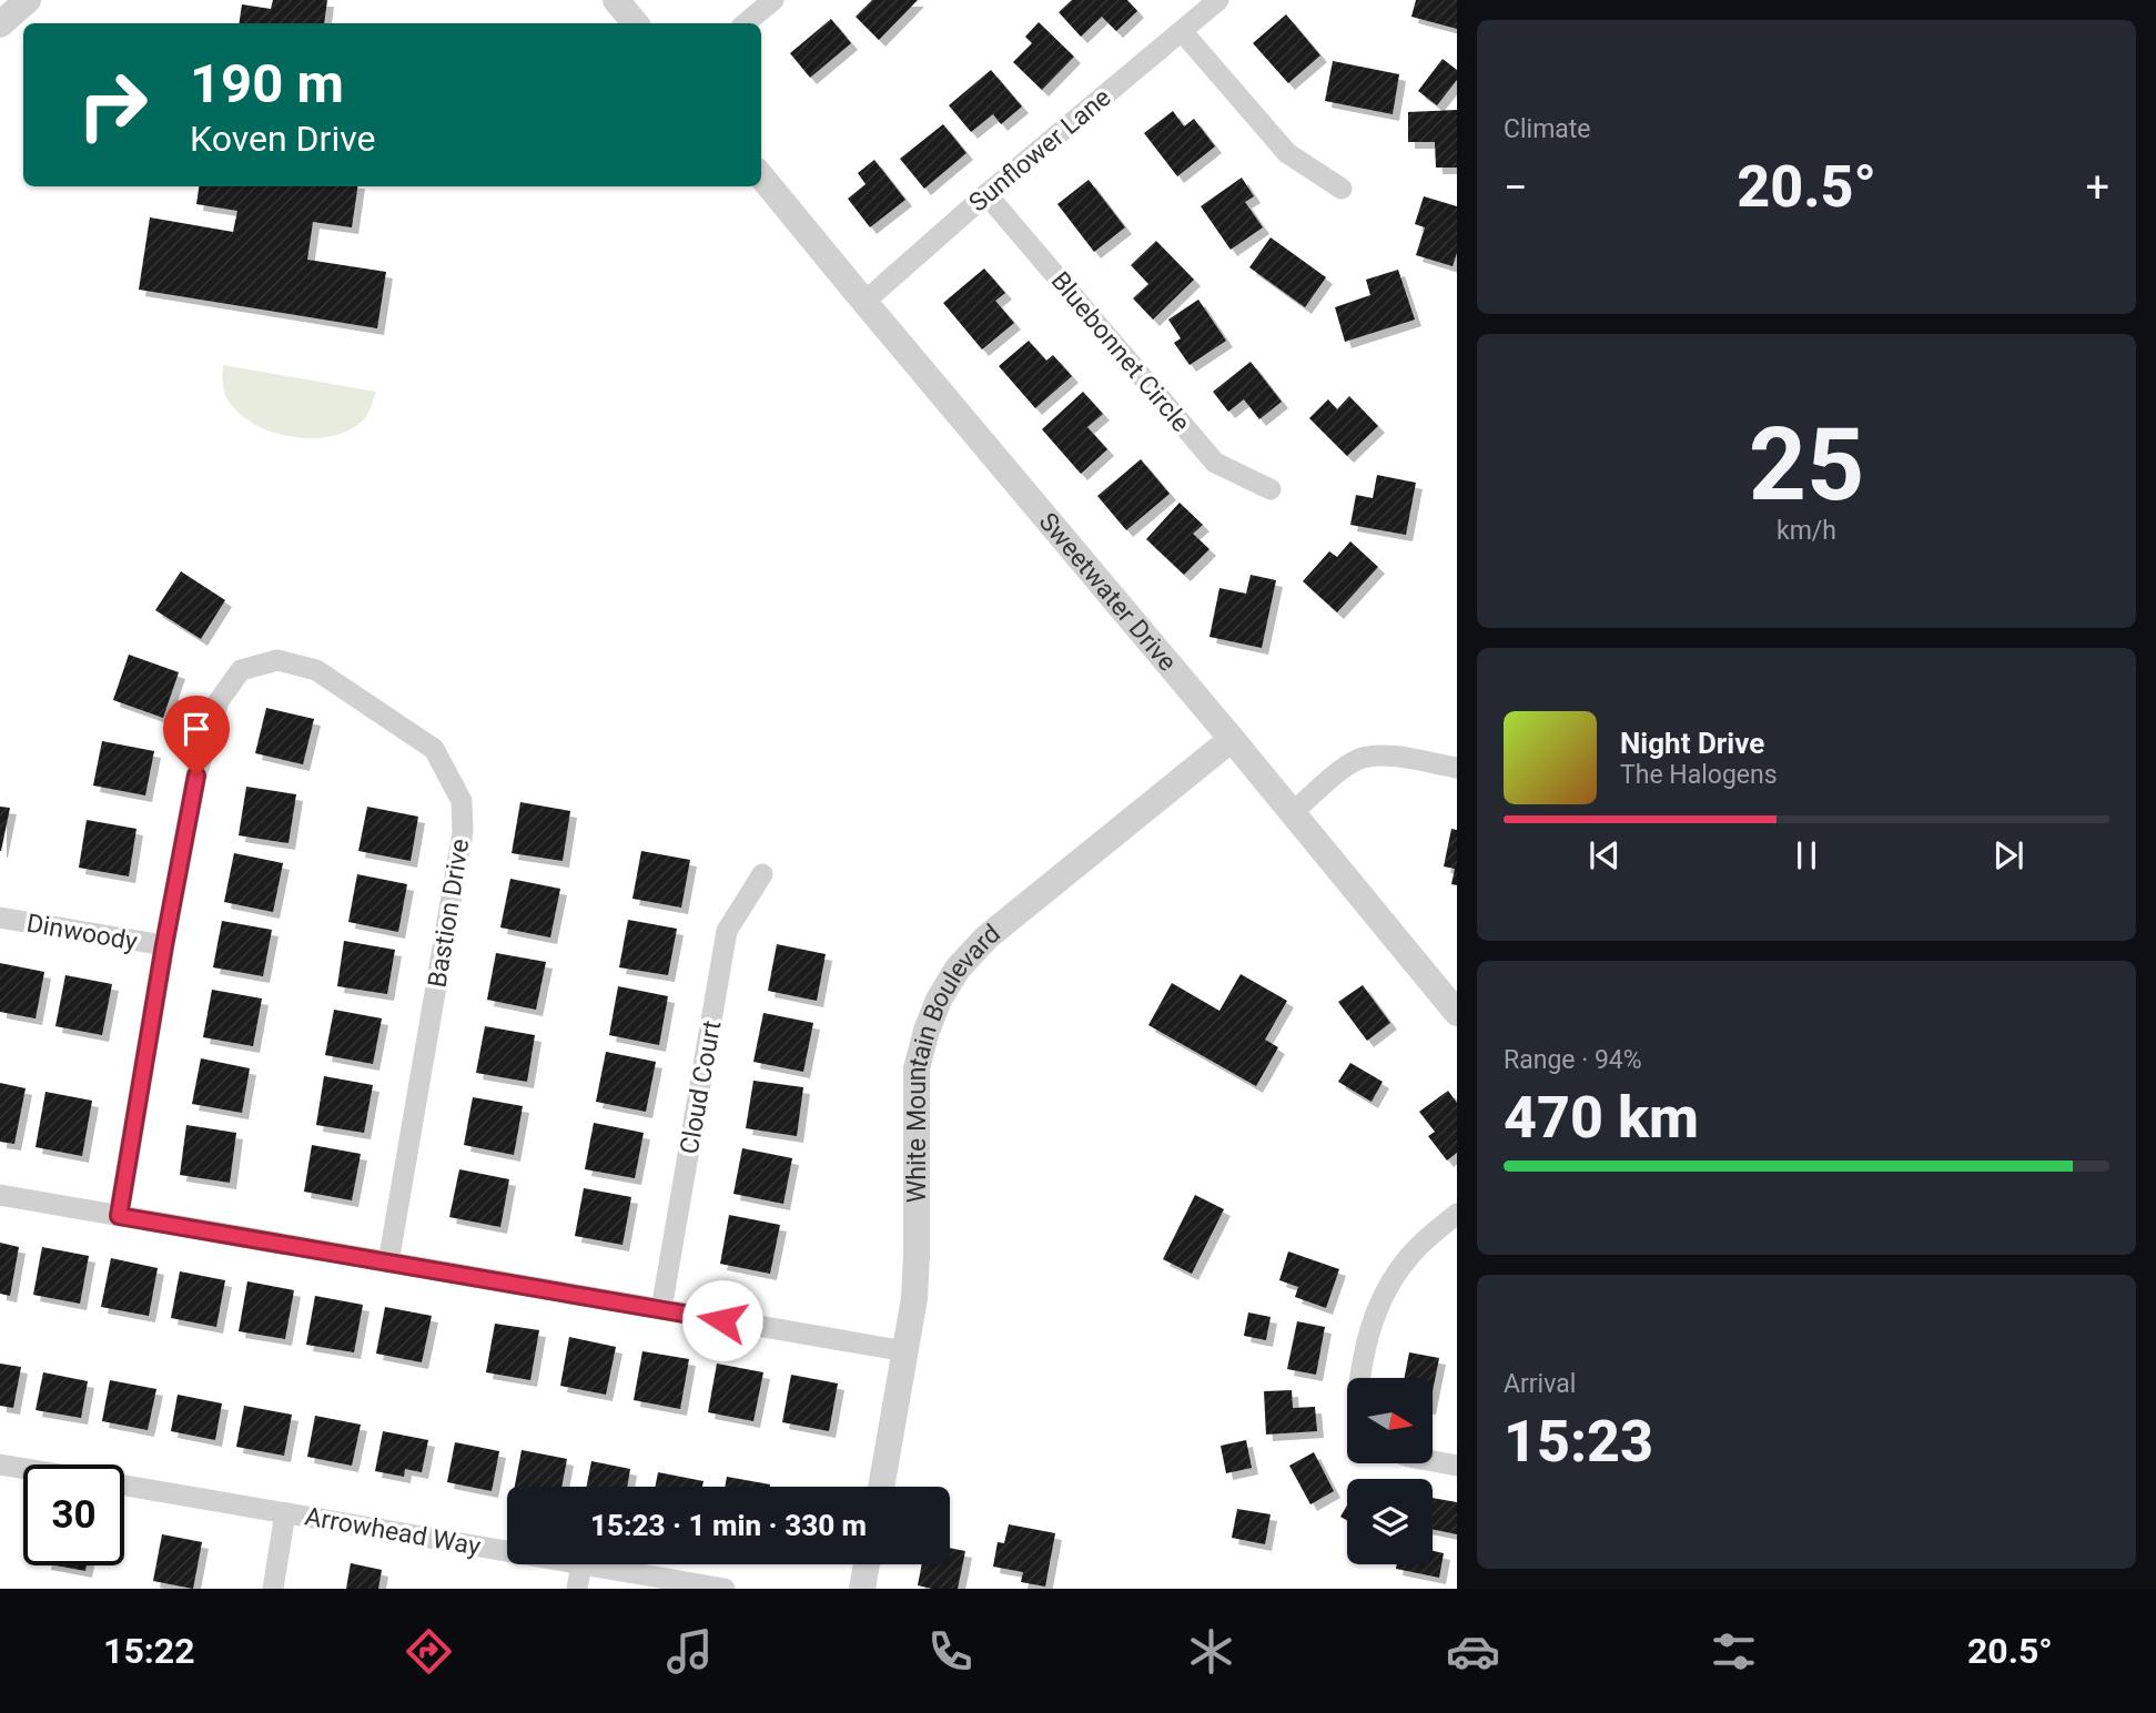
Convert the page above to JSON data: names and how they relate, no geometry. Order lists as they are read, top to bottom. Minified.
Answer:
{"streets":{"street":["Sunflower Lane","Bluebonnet Circle","Sweetwater Drive","Bastion Drive","Dinwoody","White Mountain Boulevard","Cloud Court","Arrowhead Way"]},"crossings":[["Sunflower Lane","Bluebonnet Circle"],["Sunflower Lane","Sweetwater Drive"],["Sweetwater Drive","White Mountain Boulevard"],["Bastion Drive","Dinwoody"]],"north":"right","page":{"tile":["Climate",["25","km/h"],["Range · 94%","470 km"],["Arrival","15:23"]],"turn":["190 m","Koven Drive"],"heat":["−","20.5°","+"],"song":["Night Drive","The Halogens"],"limit":"30","trip":"15:23 · 1 min · 330 m","tabs":["15:22","20.5°"]}}
